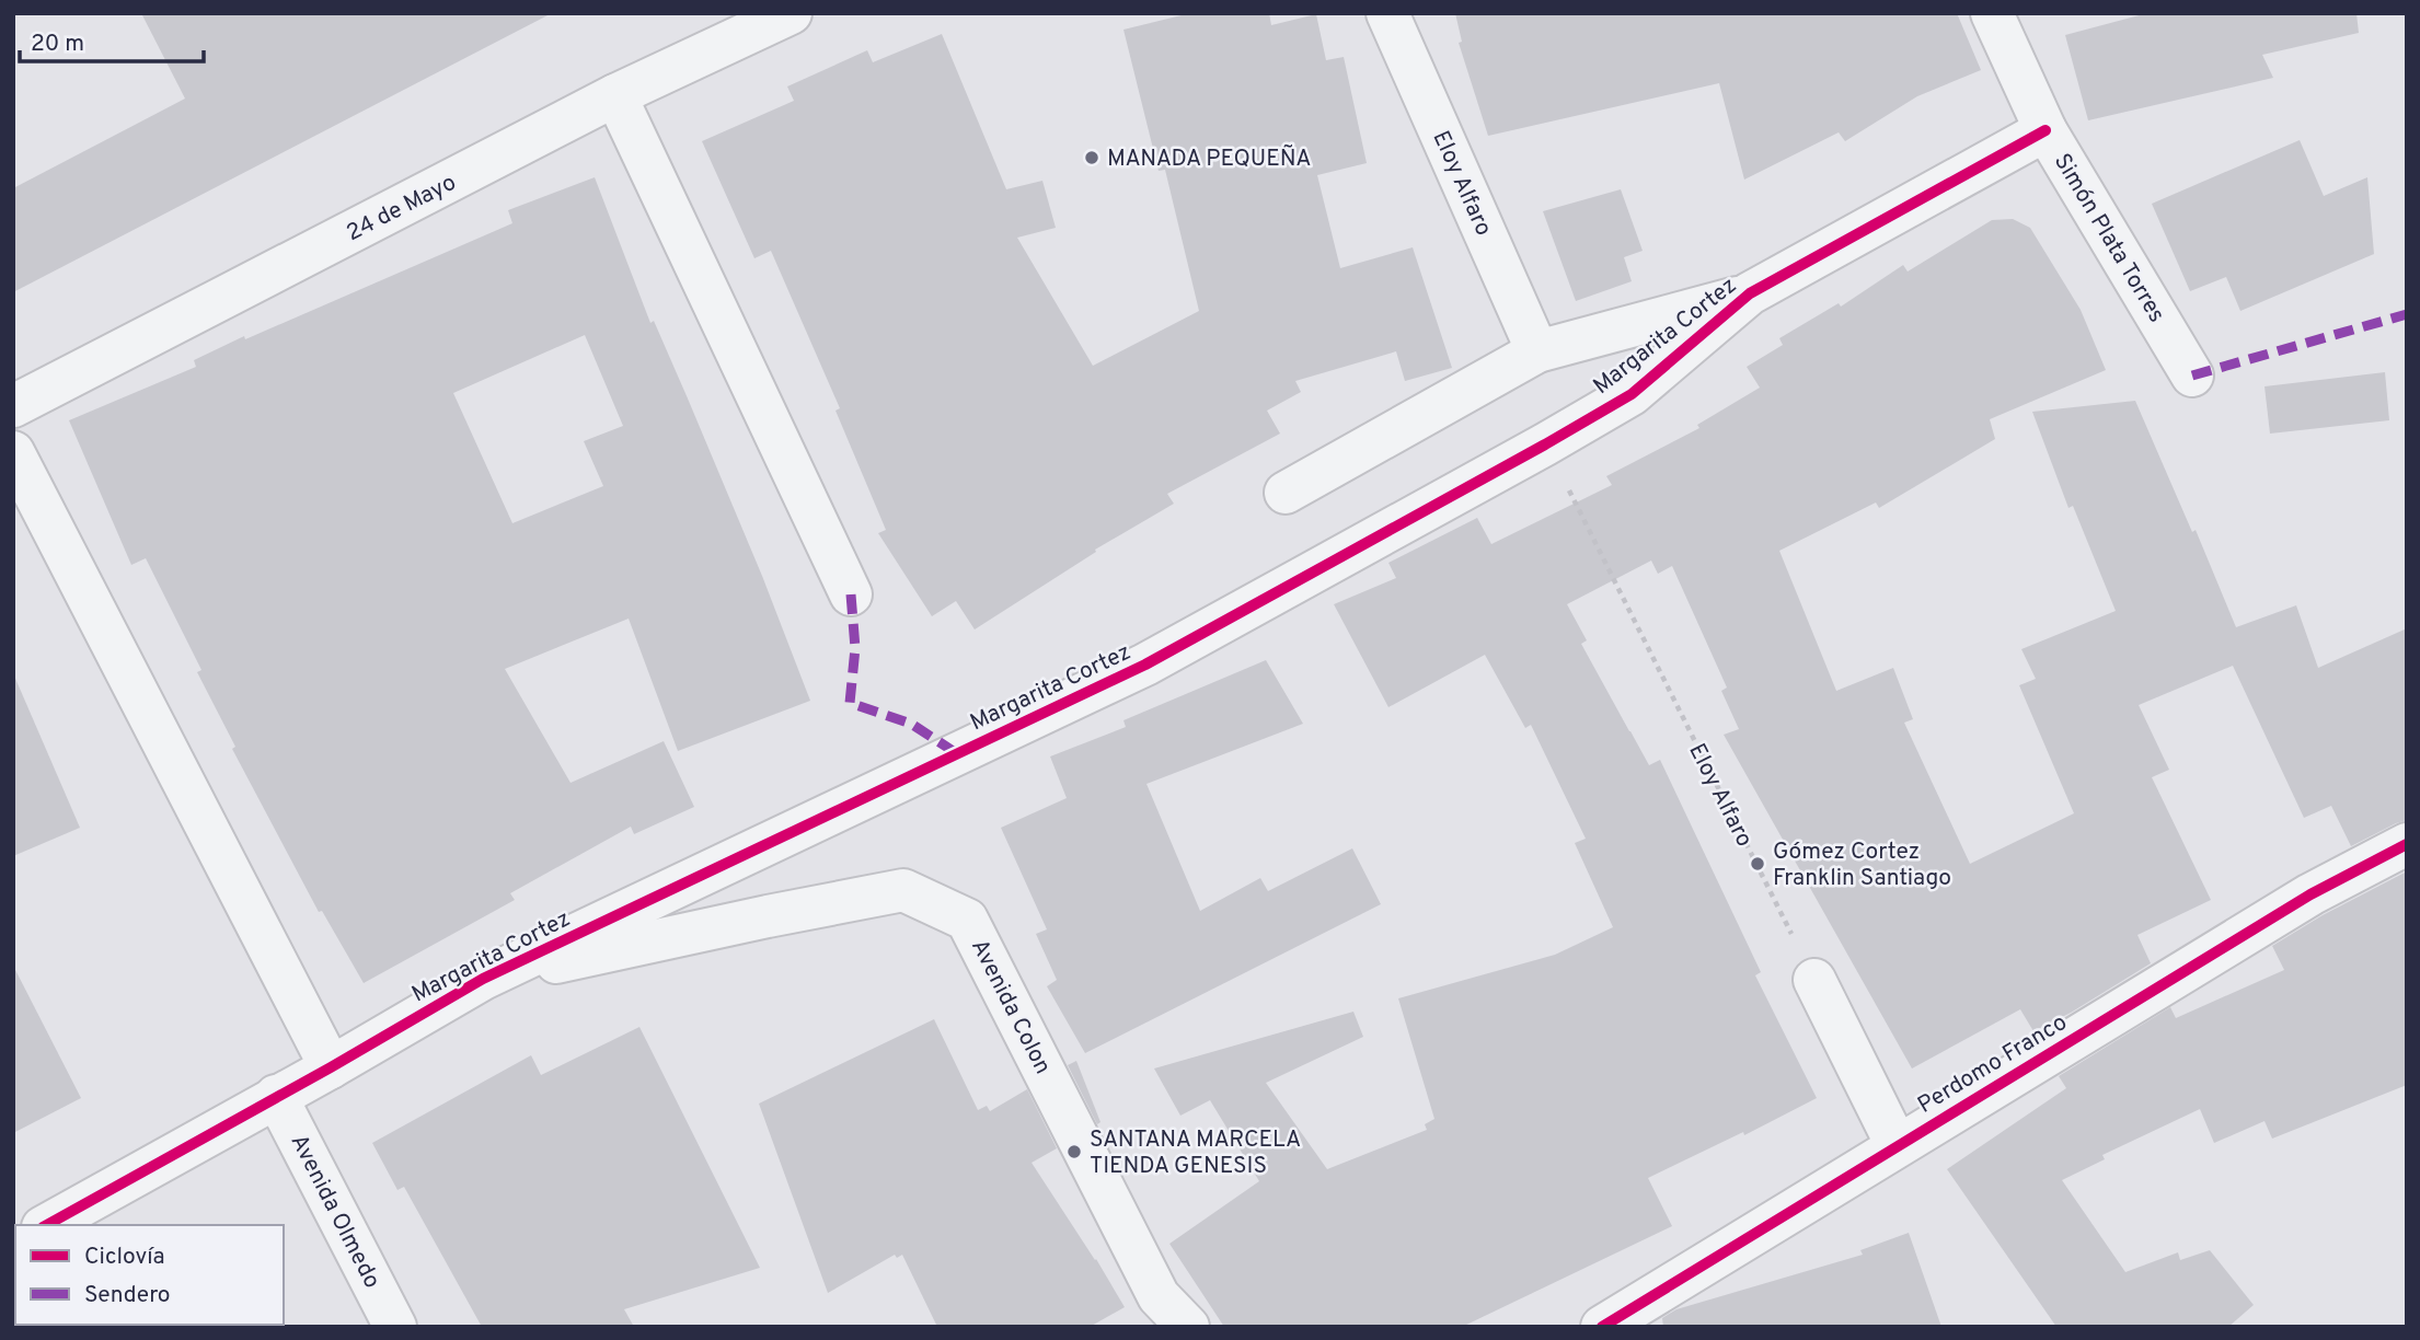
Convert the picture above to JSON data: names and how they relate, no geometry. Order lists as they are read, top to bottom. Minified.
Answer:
{"streets":{"street":["Eloy Alfaro","24 de Mayo","Simón Plata Torres","Margarita Cortez","Avenida Colon","Perdomo Franco","Avenida Olmedo"]},"crossings":[["Eloy Alfaro","Margarita Cortez"],["Simón Plata Torres","Margarita Cortez"],["Margarita Cortez","Avenida Colon"],["Margarita Cortez","Avenida Olmedo"]],"places":["MANADA PEQUEÑA","Gómez Cortez Franklin Santiago","SANTANA MARCELA TIENDA GENESIS"],"legend":["Ciclovía","Sendero"],"scale_bar":"20 m"}
